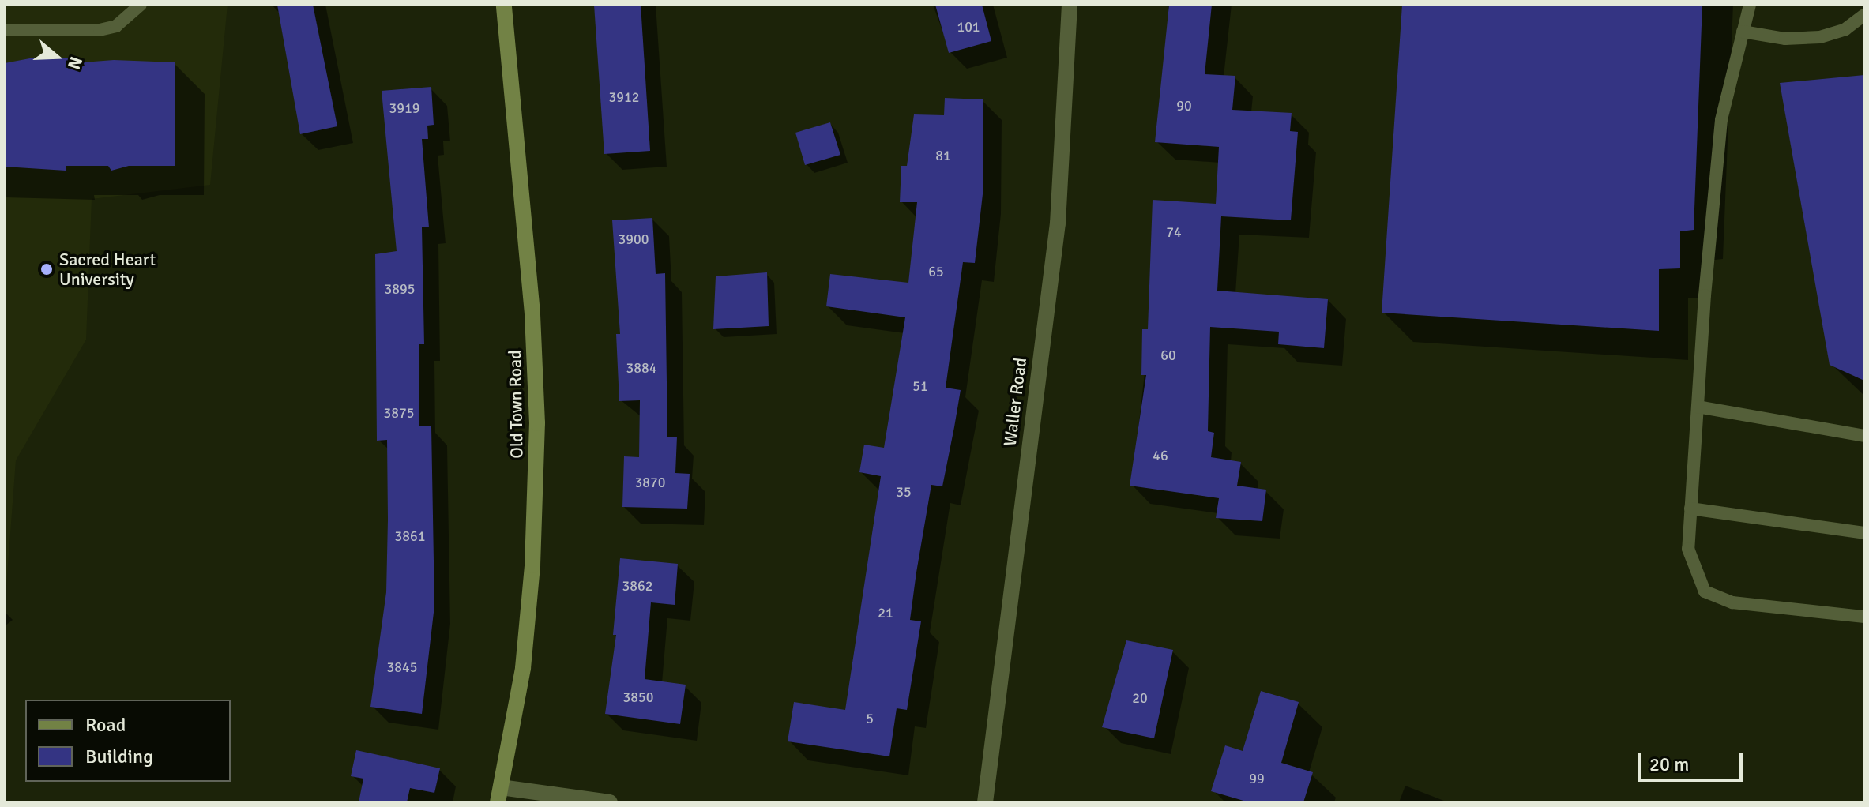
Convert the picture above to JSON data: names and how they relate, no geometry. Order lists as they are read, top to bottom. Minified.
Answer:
{"streets":{"main road":["Old Town Road"],"street":["Waller Road"]},"places":["Sacred Heart University"],"house_numbers":["101","3912","90","3919","81","74","3900","65","3895","60","3884","51","3875","46","3870","35","3861","3862","21","3845","3850","20","5","99"],"legend":["Road","Building"],"scale_bar":"20 m","north":"right"}
